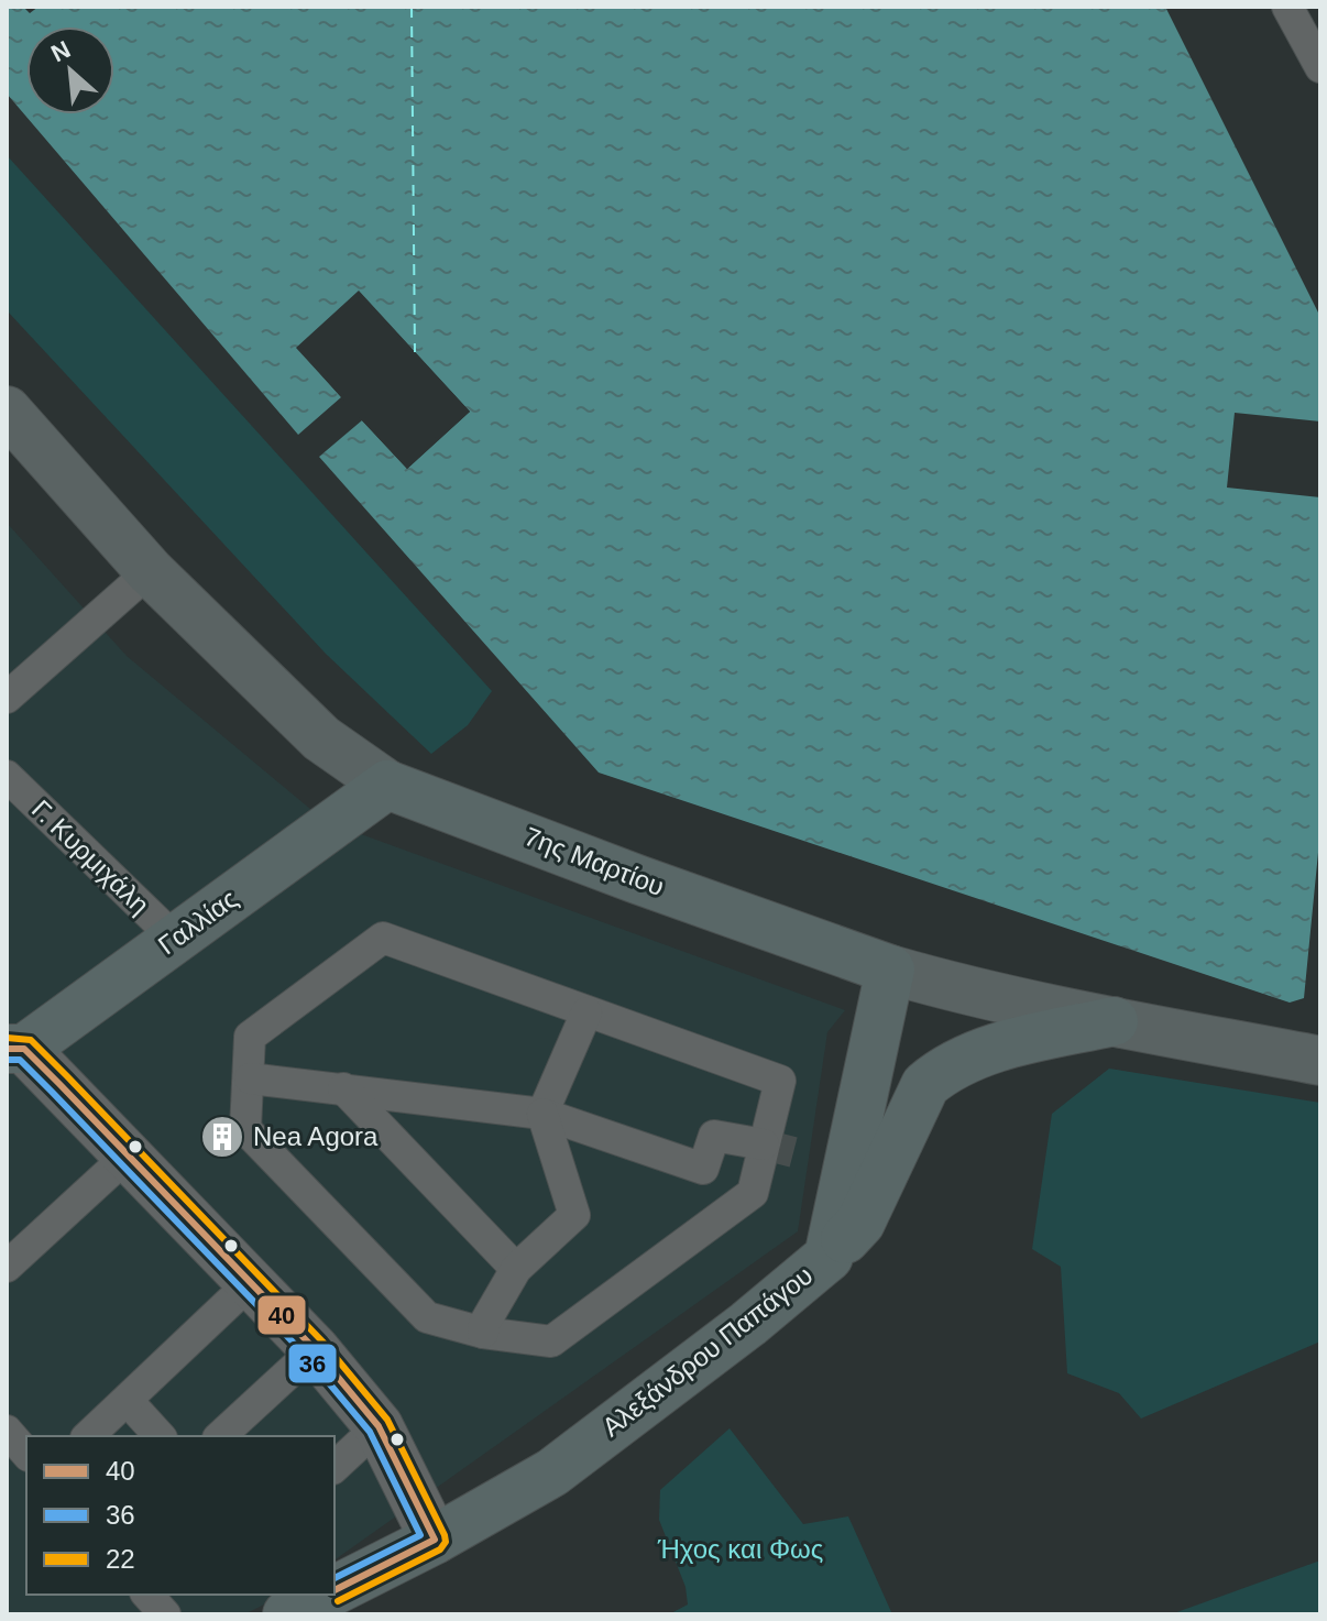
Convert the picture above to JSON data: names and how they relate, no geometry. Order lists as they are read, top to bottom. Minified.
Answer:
{"streets":{"main road":["7ης Μαρτίου","Γαλλίας","Αλεξάνδρου Παπάγου"],"street":["Γ. Κυρμιχάλη"]},"crossings":[["Γ. Κυρμιχάλη","Γαλλίας"],["7ης Μαρτίου","Γαλλίας"],["7ης Μαρτίου","Αλεξάνδρου Παπάγου"]],"parks":["Ήχος και Φως"],"places":{"building":["Nea Agora"]},"lines":["transit line 22","transit line 40","transit line 36"],"legend":["40","36","22"],"north":"top left"}
